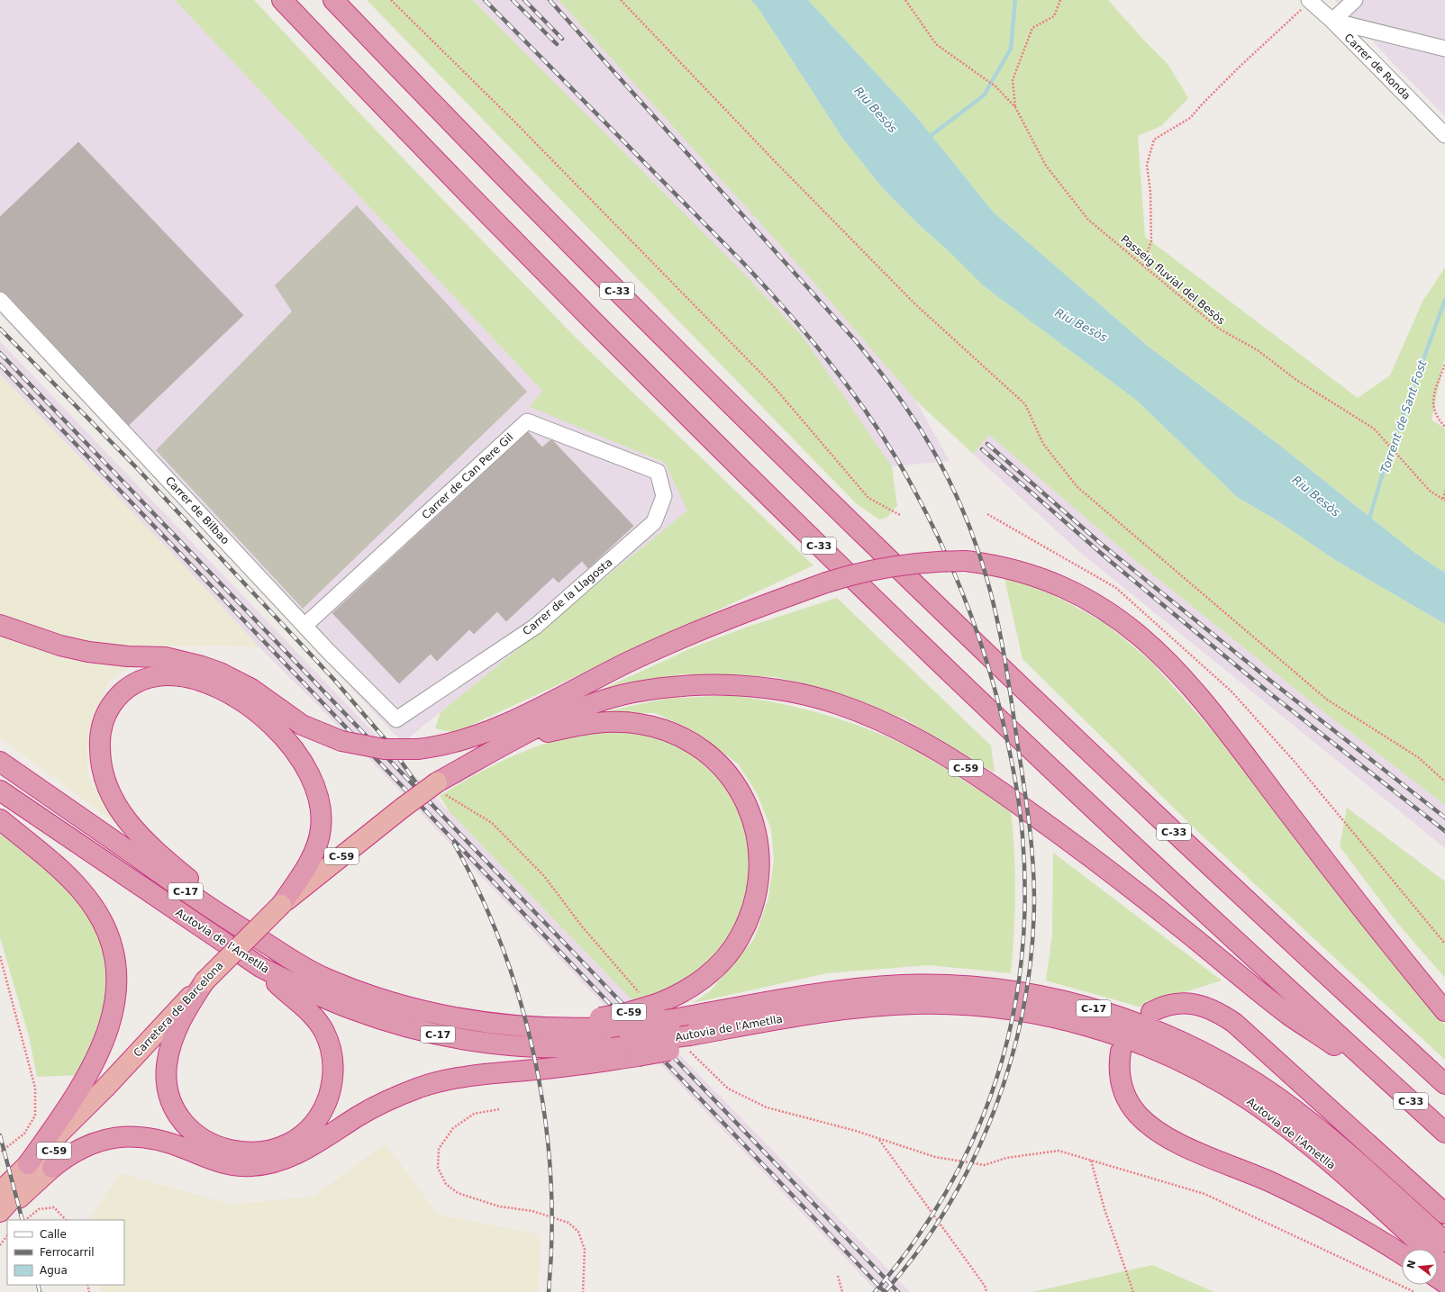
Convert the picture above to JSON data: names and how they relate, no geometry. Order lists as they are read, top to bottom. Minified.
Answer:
{"streets":{"highway":["C-33","C-59","C-17","Autovia de l'Ametlla","Carretera de Barcelona"],"street":["Carrer de Ronda","Carrer de Can Pere Gil","Carrer de Bilbao","Carrer de la Llagosta"],"path":["Passeig fluvial del Besòs"]},"crossings":[["C-33","C-59"],["Carrer de Can Pere Gil","Carrer de Bilbao"],["Carrer de Can Pere Gil","Carrer de la Llagosta"],["Carrer de Bilbao","Carrer de la Llagosta"],["C-59","C-17"],["C-59","Carretera de Barcelona"]],"water":["Riu Besòs","Torrent de Sant Fost"],"legend":["Calle","Ferrocarril","Agua"],"north":"left"}
